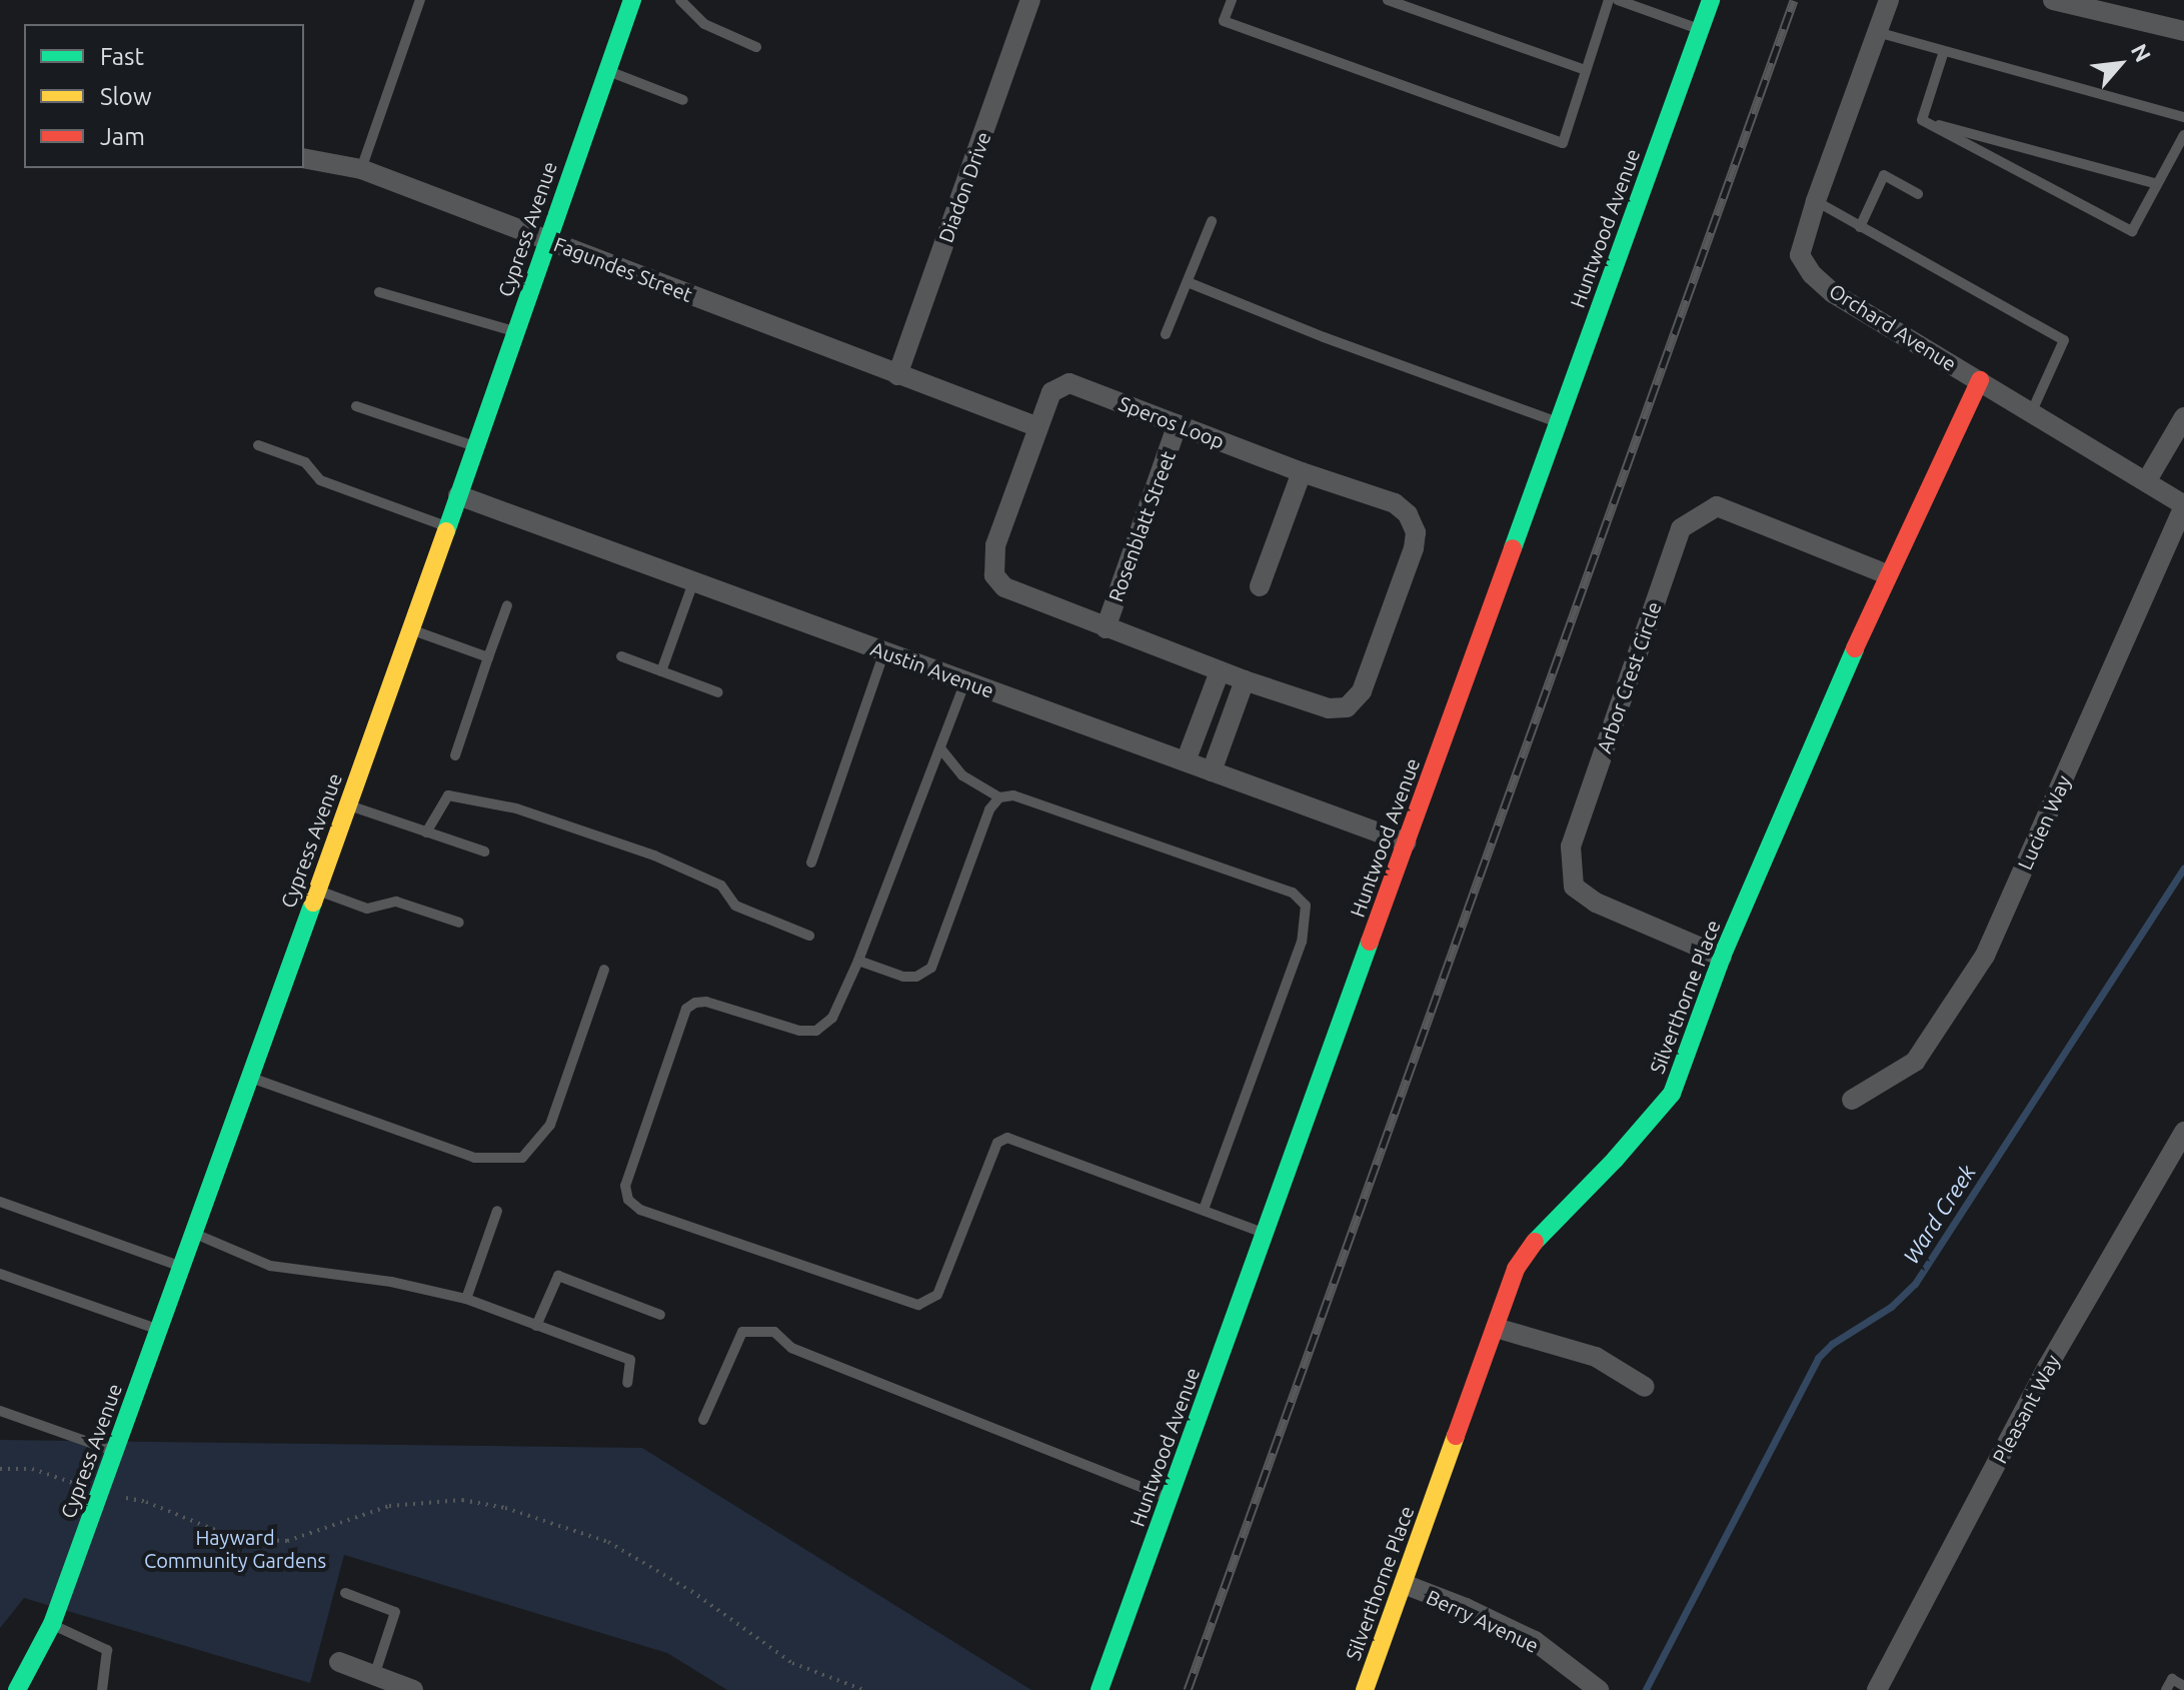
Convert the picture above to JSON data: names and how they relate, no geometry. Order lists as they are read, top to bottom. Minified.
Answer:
{"streets":{"street":["Diadon Drive","Huntwood Avenue","Cypress Avenue","Fagundes Street","Orchard Avenue","Speros Loop","Rosenblatt Street","Austin Avenue","Arbor Crest Circle","Lucien Way","Silverthorne Place","Pleasant Way","Berry Avenue"]},"crossings":[["Diadon Drive","Fagundes Street"],["Huntwood Avenue","Austin Avenue"],["Cypress Avenue","Fagundes Street"],["Cypress Avenue","Austin Avenue"],["Fagundes Street","Speros Loop"],["Orchard Avenue","Lucien Way"],["Orchard Avenue","Silverthorne Place"],["Speros Loop","Rosenblatt Street"],["Arbor Crest Circle","Silverthorne Place"],["Silverthorne Place","Berry Avenue"]],"water":["Ward Creek"],"parks":["Hayward Community Gardens"],"legend":["Fast","Slow","Jam"],"north":"top right"}
